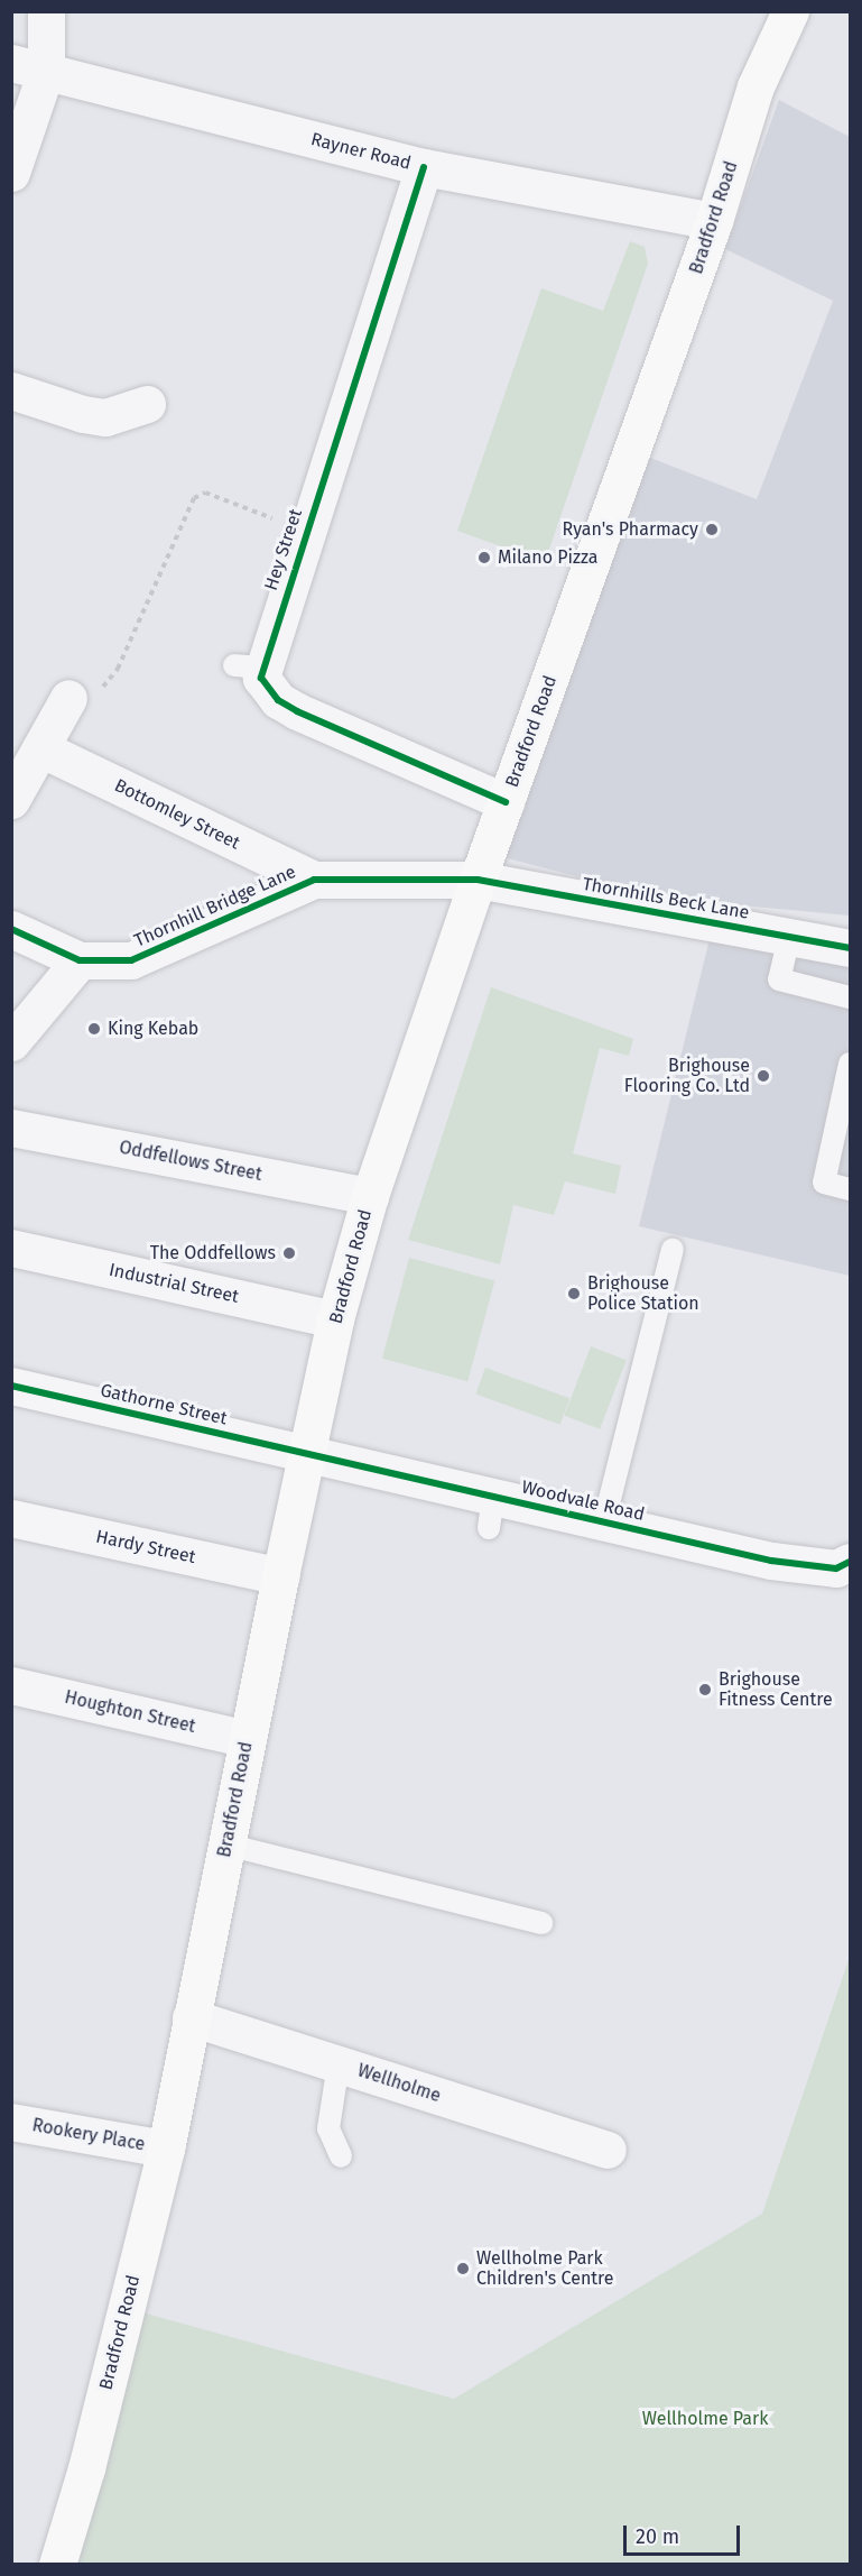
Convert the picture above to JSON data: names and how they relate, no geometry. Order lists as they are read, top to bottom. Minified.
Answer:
{"streets":{"main road":["Bradford Road"],"street":["Rayner Road","Hey Street","Bottomley Street","Thornhills Beck Lane","Thornhill Bridge Lane","Oddfellows Street","Industrial Street","Gathorne Street","Woodvale Road","Hardy Street","Houghton Street","Wellholme","Rookery Place"]},"crossings":[["Rayner Road","Bradford Road"],["Rayner Road","Hey Street"],["Bradford Road","Hey Street"],["Bradford Road","Thornhills Beck Lane"],["Bradford Road","Thornhill Bridge Lane"],["Bradford Road","Oddfellows Street"],["Bradford Road","Industrial Street"],["Bradford Road","Gathorne Street"],["Bradford Road","Woodvale Road"],["Bradford Road","Hardy Street"],["Bradford Road","Houghton Street"],["Bradford Road","Wellholme"],["Bradford Road","Rookery Place"],["Bottomley Street","Thornhill Bridge Lane"],["Thornhills Beck Lane","Thornhill Bridge Lane"],["Gathorne Street","Woodvale Road"]],"parks":["Wellholme Park"],"places":["Ryan's Pharmacy","Milano Pizza","King Kebab","Brighouse Flooring Co. Ltd","The Oddfellows","Brighouse Police Station","Brighouse Fitness Centre","Wellholme Park Children's Centre"],"scale_bar":"20 m"}
